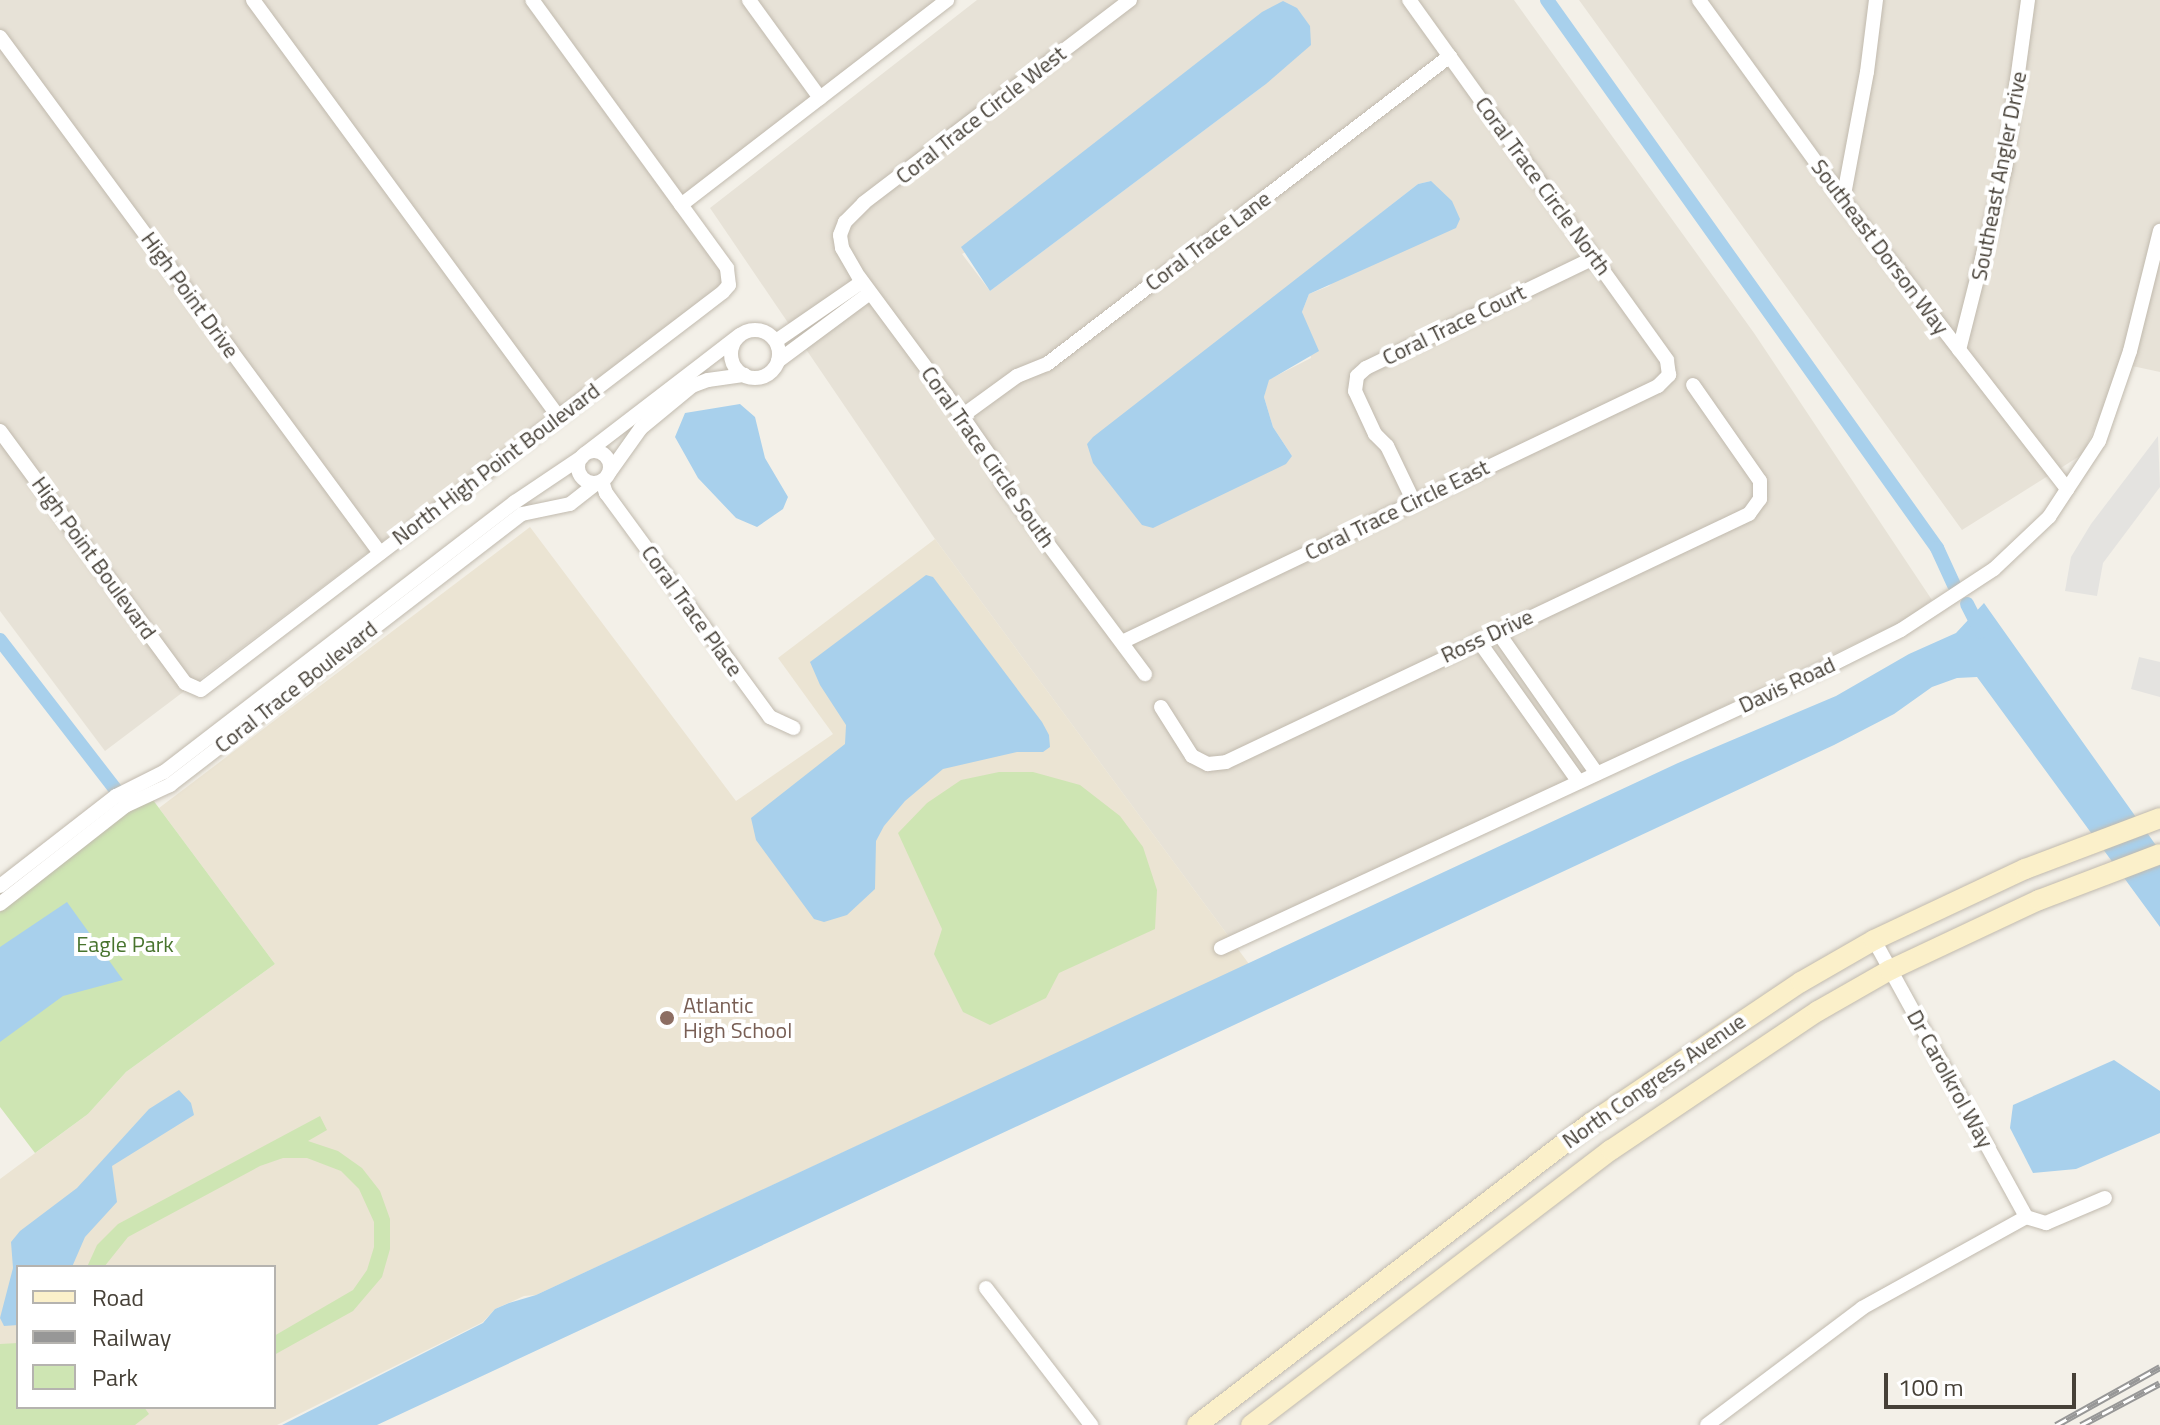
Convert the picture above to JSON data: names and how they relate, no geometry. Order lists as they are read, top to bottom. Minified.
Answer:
{"streets":{"main road":["North Congress Avenue"],"street":["Coral Trace Circle West","Southeast Angler Drive","Coral Trace Circle North","Coral Trace Lane","Southeast Dorson Way","High Point Drive","Coral Trace Court","Coral Trace Circle South","North High Point Boulevard","Coral Trace Circle East","High Point Boulevard","Coral Trace Place","Ross Drive","Davis Road","Coral Trace Boulevard","Dr Carolkrol Way"]},"crossings":[["Coral Trace Circle West","Coral Trace Circle South"],["Southeast Angler Drive","Southeast Dorson Way"],["Coral Trace Circle North","Coral Trace Lane"],["Coral Trace Circle North","Coral Trace Court"],["Coral Trace Circle North","Coral Trace Circle East"],["Coral Trace Lane","Coral Trace Circle South"],["Southeast Dorson Way","Davis Road"],["High Point Drive","North High Point Boulevard"],["Coral Trace Court","Coral Trace Circle East"],["Coral Trace Circle South","Coral Trace Circle East"],["Coral Trace Circle South","Coral Trace Boulevard"],["North High Point Boulevard","High Point Boulevard"],["Coral Trace Place","Coral Trace Boulevard"],["Dr Carolkrol Way","North Congress Avenue"]],"parks":["Eagle Park"],"places":["Atlantic High School"],"legend":["Road","Railway","Park"],"scale_bar":"100 m"}
